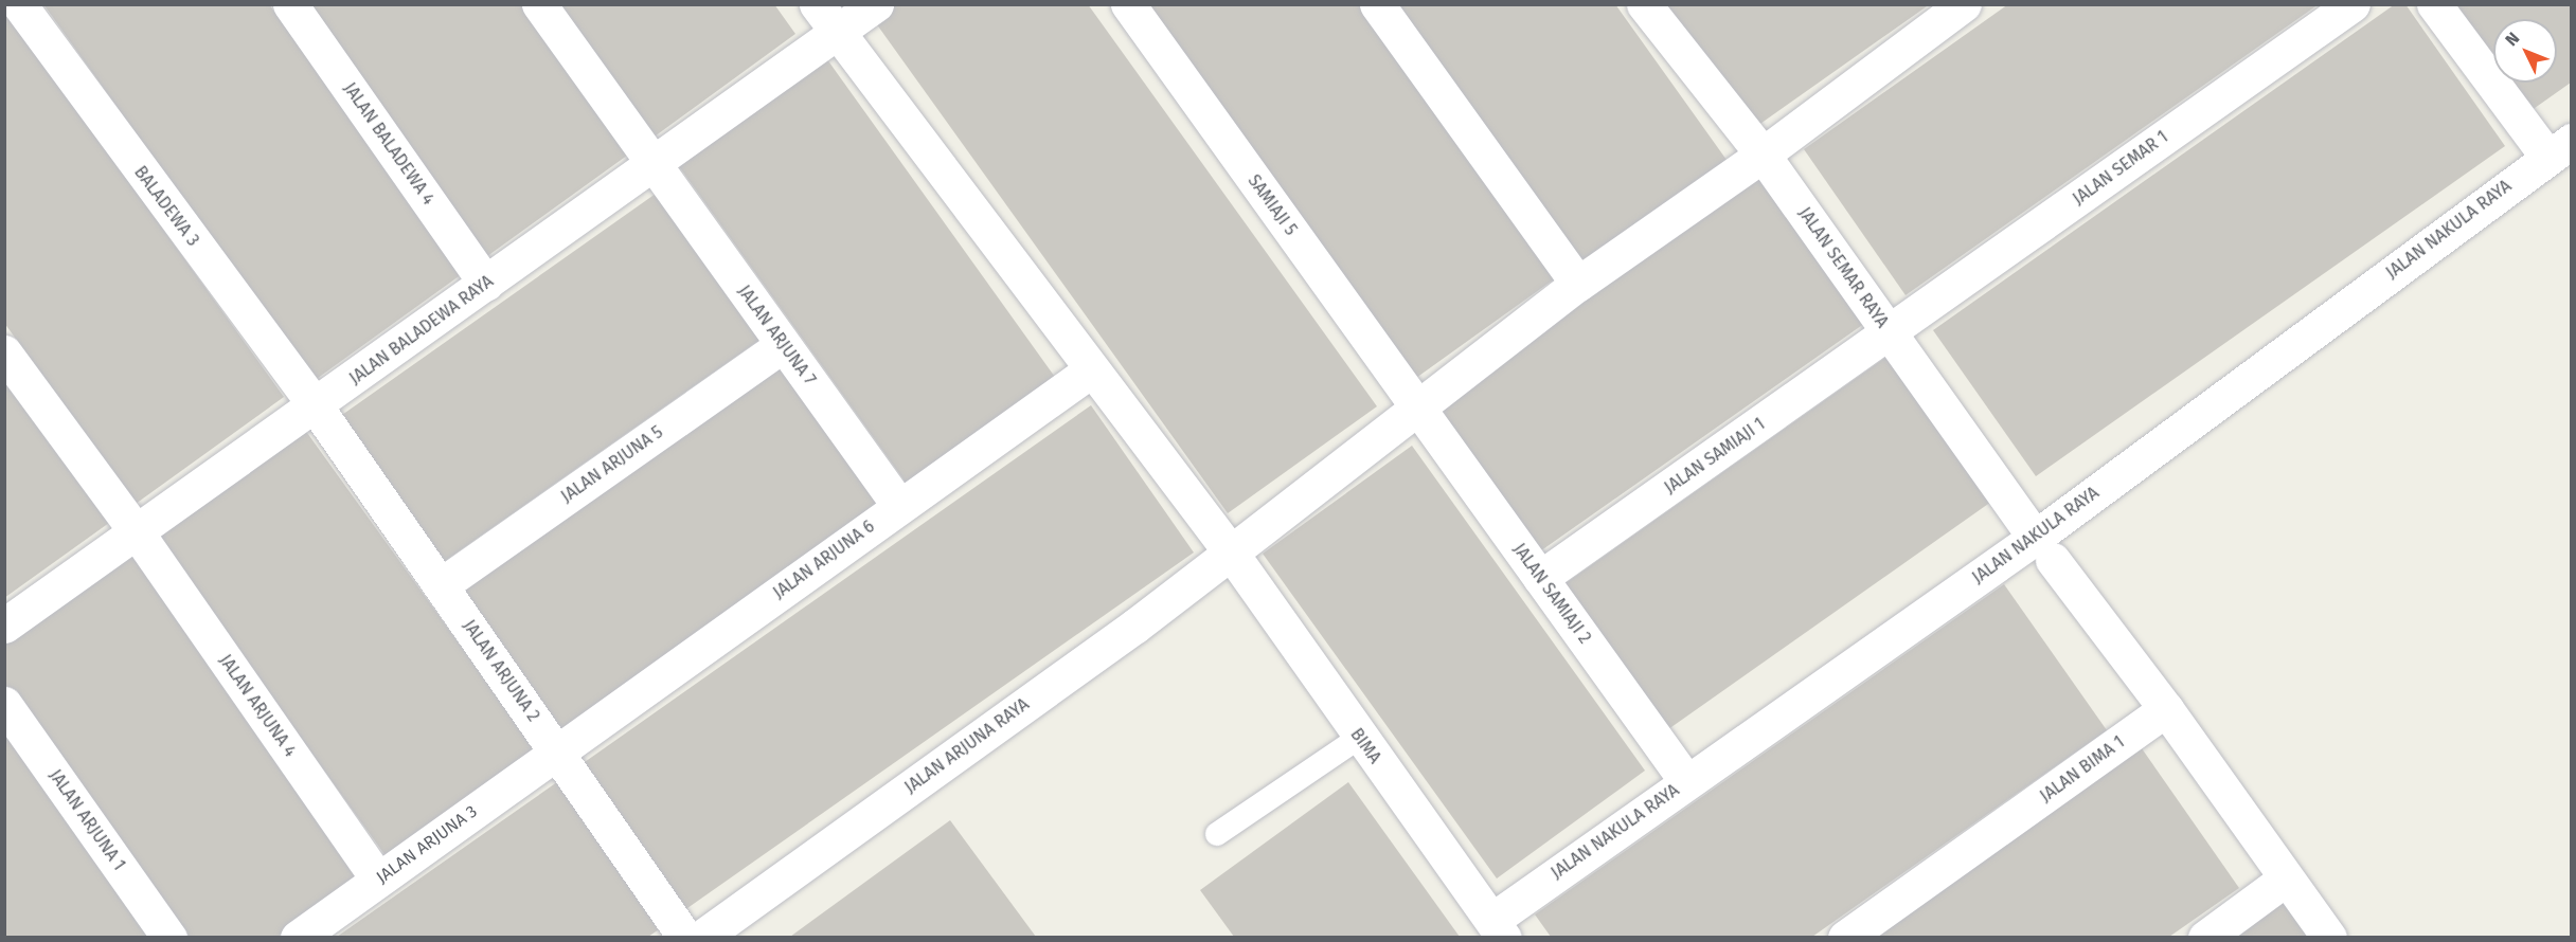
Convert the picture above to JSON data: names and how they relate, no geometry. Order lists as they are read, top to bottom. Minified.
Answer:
{"streets":{"street":["JALAN BALADEWA 4","JALAN SEMAR 1","SAMIAJI 5","BALADEWA 3","JALAN NAKULA RAYA","JALAN SEMAR RAYA","JALAN BALADEWA RAYA","JALAN ARJUNA 7","JALAN SAMIAJI 1","JALAN ARJUNA 5","JALAN ARJUNA 6","JALAN SAMIAJI 2","JALAN ARJUNA 2","JALAN ARJUNA 4","JALAN ARJUNA RAYA","BIMA","JALAN BIMA 1","JALAN ARJUNA 1","JALAN ARJUNA 3"]},"crossings":[["JALAN BALADEWA 4","JALAN BALADEWA RAYA"],["JALAN SEMAR 1","JALAN SEMAR RAYA"],["JALAN SEMAR 1","JALAN SAMIAJI 1"],["SAMIAJI 5","JALAN SAMIAJI 2"],["SAMIAJI 5","JALAN ARJUNA RAYA"],["BALADEWA 3","JALAN BALADEWA RAYA"],["BALADEWA 3","JALAN ARJUNA 2"],["JALAN NAKULA RAYA","JALAN SEMAR RAYA"],["JALAN NAKULA RAYA","JALAN SAMIAJI 2"],["JALAN NAKULA RAYA","BIMA"],["JALAN SEMAR RAYA","JALAN SAMIAJI 1"],["JALAN SEMAR RAYA","JALAN ARJUNA RAYA"],["JALAN BALADEWA RAYA","JALAN ARJUNA 7"],["JALAN BALADEWA RAYA","JALAN ARJUNA 2"],["JALAN BALADEWA RAYA","JALAN ARJUNA 4"],["JALAN BALADEWA RAYA","BIMA"],["JALAN ARJUNA 7","JALAN ARJUNA 5"],["JALAN ARJUNA 7","JALAN ARJUNA 6"],["JALAN SAMIAJI 1","JALAN SAMIAJI 2"],["JALAN ARJUNA 5","JALAN ARJUNA 2"],["JALAN ARJUNA 6","JALAN ARJUNA 2"],["JALAN ARJUNA 6","BIMA"],["JALAN ARJUNA 6","JALAN ARJUNA 3"],["JALAN SAMIAJI 2","JALAN ARJUNA RAYA"],["JALAN ARJUNA 2","JALAN ARJUNA 3"],["JALAN ARJUNA 4","JALAN ARJUNA 3"],["JALAN ARJUNA RAYA","BIMA"]],"north":"top left"}
